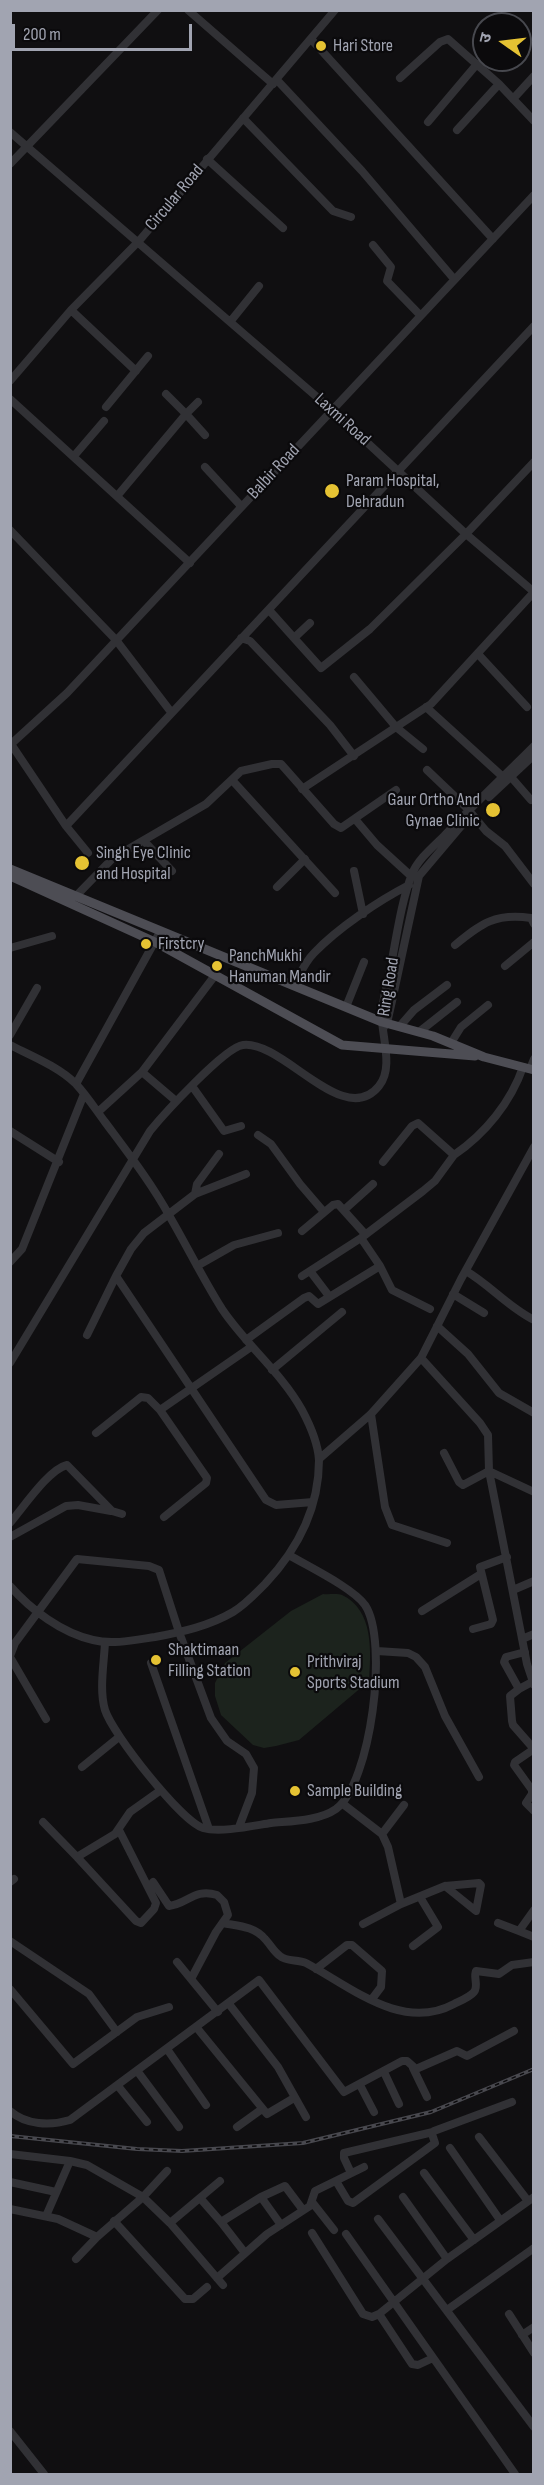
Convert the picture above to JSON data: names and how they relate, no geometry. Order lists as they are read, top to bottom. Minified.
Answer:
{"streets":{"street":["Circular Road","Laxmi Road","Balbir Road","Ring Road"]},"crossings":[["Circular Road","Laxmi Road"],["Laxmi Road","Balbir Road"]],"places":["Hari Store","Param Hospital, Dehradun","Gaur Ortho And Gynae Clinic","Singh Eye Clinic and Hospital","Firstcry","PanchMukhi Hanuman Mandir","Shaktimaan Filling Station","Prithviraj Sports Stadium","Sample Building"],"scale_bar":"200 m","north":"left"}
